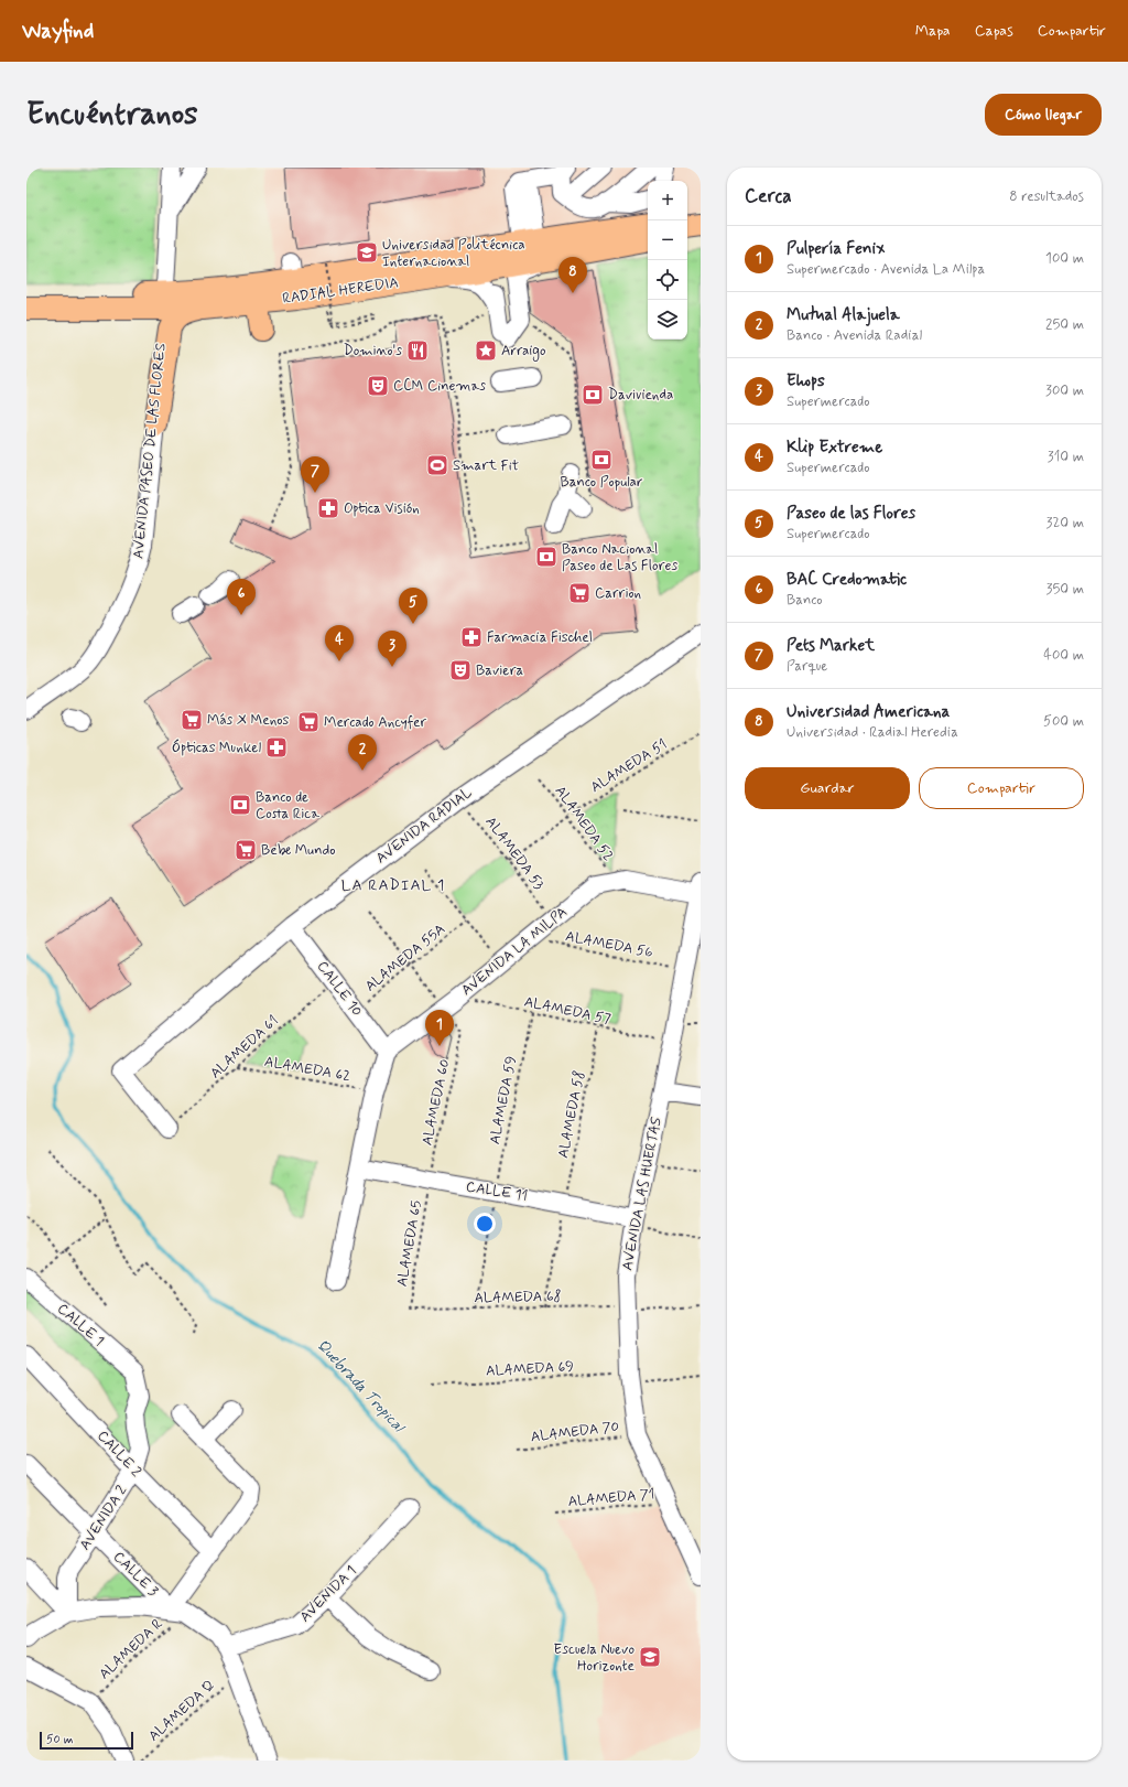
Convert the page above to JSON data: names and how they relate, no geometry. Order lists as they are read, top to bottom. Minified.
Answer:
{"streets":{"main road":["RADIAL HEREDIA"],"street":["AVENIDA PASEO DE LAS FLORES","AVENIDA RADIAL","AVENIDA LA MILPA","CALLE 10","CALLE 11","AVENIDA LAS HUERTAS","CALLE 1","CALLE 2","AVENIDA 2","CALLE 3","AVENIDA 1"],"path":["ALAMEDA 51","ALAMEDA 52","ALAMEDA 53","ALAMEDA 56","ALAMEDA 55A","ALAMEDA 57","ALAMEDA 61","ALAMEDA 62","ALAMEDA 59","ALAMEDA 60","ALAMEDA 58","ALAMEDA 65","ALAMEDA 68","ALAMEDA 69","ALAMEDA 70","ALAMEDA 71","ALAMEDA R","ALAMEDA Q"]},"crossings":[["RADIAL HEREDIA","AVENIDA PASEO DE LAS FLORES"],["ALAMEDA 51","ALAMEDA 52"],["ALAMEDA 51","ALAMEDA 53"],["ALAMEDA 52","AVENIDA LA MILPA"],["AVENIDA RADIAL","ALAMEDA 53"],["AVENIDA RADIAL","CALLE 10"],["AVENIDA RADIAL","ALAMEDA 61"],["ALAMEDA 53","AVENIDA LA MILPA"],["ALAMEDA 56","AVENIDA LA MILPA"],["ALAMEDA 56","AVENIDA LAS HUERTAS"],["AVENIDA LA MILPA","CALLE 10"],["AVENIDA LA MILPA","ALAMEDA 57"],["AVENIDA LA MILPA","ALAMEDA 60"],["AVENIDA LA MILPA","AVENIDA LAS HUERTAS"],["ALAMEDA 55A","CALLE 10"],["ALAMEDA 55A","ALAMEDA 60"],["CALLE 10","ALAMEDA 61"],["ALAMEDA 57","ALAMEDA 59"],["ALAMEDA 57","ALAMEDA 58"],["ALAMEDA 57","AVENIDA LAS HUERTAS"],["ALAMEDA 61","ALAMEDA 62"],["ALAMEDA 59","CALLE 11"],["ALAMEDA 59","ALAMEDA 68"],["ALAMEDA 60","CALLE 11"],["ALAMEDA 60","ALAMEDA 65"],["ALAMEDA 58","CALLE 11"],["ALAMEDA 58","ALAMEDA 68"],["CALLE 11","AVENIDA LAS HUERTAS"],["CALLE 11","ALAMEDA 65"],["AVENIDA LAS HUERTAS","ALAMEDA 68"],["AVENIDA LAS HUERTAS","ALAMEDA 69"],["AVENIDA LAS HUERTAS","ALAMEDA 70"],["AVENIDA LAS HUERTAS","ALAMEDA 71"],["ALAMEDA 65","ALAMEDA 68"],["CALLE 1","AVENIDA 2"],["CALLE 2","AVENIDA 2"],["AVENIDA 2","CALLE 3"],["CALLE 3","AVENIDA 1"],["CALLE 3","ALAMEDA R"]],"districts":["LA RADIAL 1"],"water":["Quebrada Tropical"],"places":{"school or university":["Universidad Politécnica Internacional","Escuela Nuevo Horizonte"],"restaurant":["Domino's"],"place":["Arraigo"],"theatre":["CCM Cinemas","Baviera"],"bank":["Davivienda","Banco Popular","Banco Nacional Paseo de Las Flores","Banco de Costa Rica"],"sports":["Smart Fit"],"pharmacy":["Optica Visión","Farmacia Fischel","Ópticas Munkel"],"supermarket":["Carrion","Más X Menos","Mercado Ancyfer","Bebe Mundo"]},"scale_bar":"50 m","page":{"header":"Wayfind","nav":["Mapa","Capas","Compartir"],"buttons":["Cómo llegar",["Guardar","Compartir"]],"title":"Encuéntranos","heading":["Cerca","8 resultados"],"map_buttons":["+","−"],"list":[{"mark":"1","name":"Pulpería Fenix","note":"Supermercado · Avenida La Milpa","value":"100 m"},{"mark":"2","name":"Mutual Alajuela","note":"Banco · Avenida Radial","value":"250 m"},{"mark":"3","name":"Ehops","note":"Supermercado","value":"300 m"},{"mark":"4","name":"Klip Extreme","note":"Supermercado","value":"310 m"},{"mark":"5","name":"Paseo de las Flores","note":"Supermercado","value":"320 m"},{"mark":"6","name":"BAC Credomatic","note":"Banco","value":"350 m"},{"mark":"7","name":"Pets Market","note":"Parque","value":"400 m"},{"mark":"8","name":"Universidad Americana","note":"Universidad · Radial Heredia","value":"500 m"}],"pins":["8","7","6","5","4","3","2","1"],"scale":"50 m"}}
